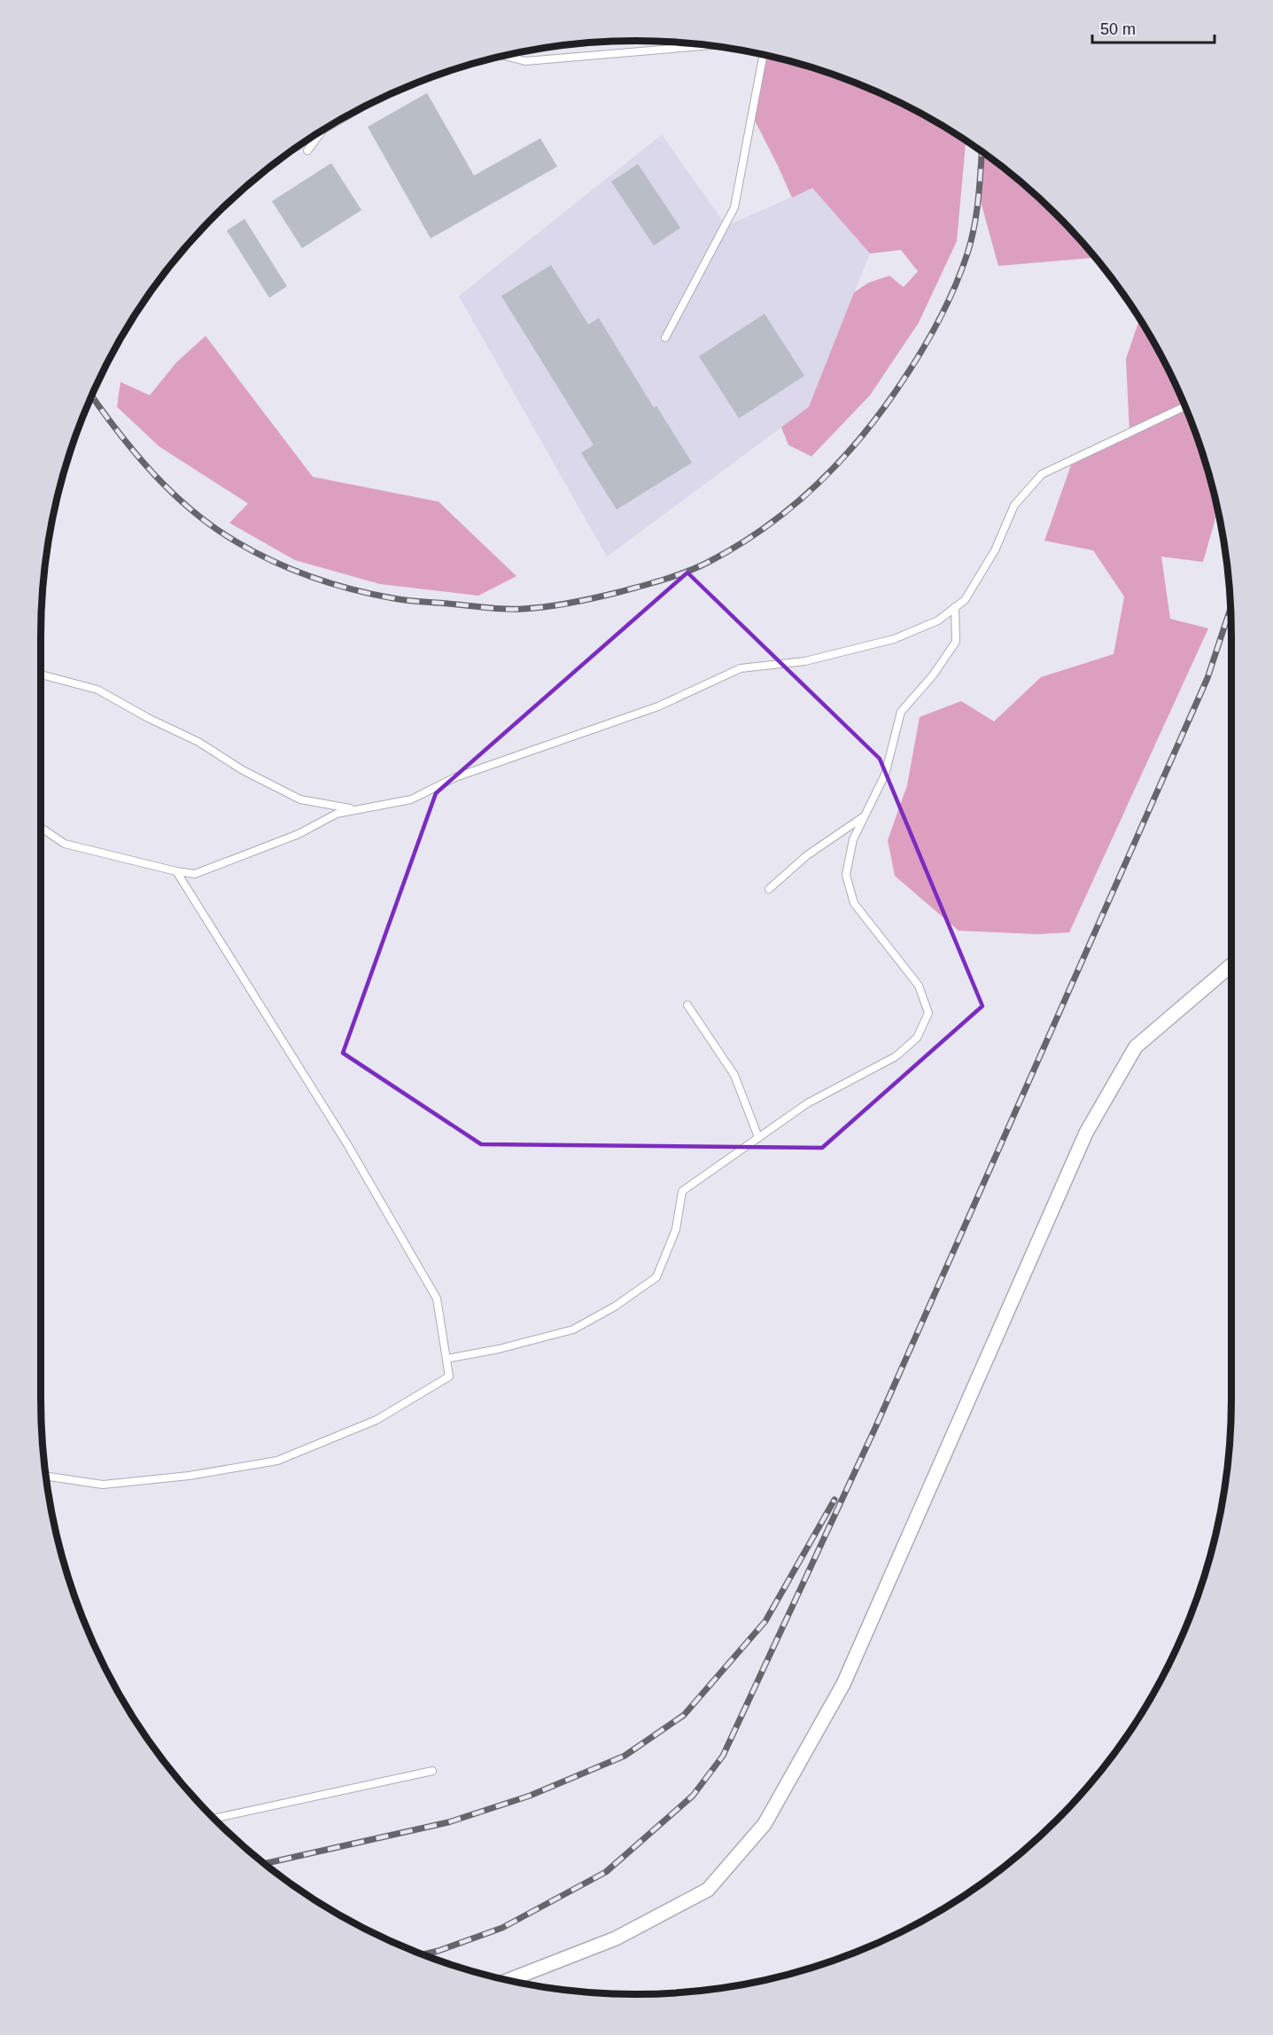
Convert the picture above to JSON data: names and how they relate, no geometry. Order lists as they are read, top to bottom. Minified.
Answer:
{"scale_bar":"50 m"}
